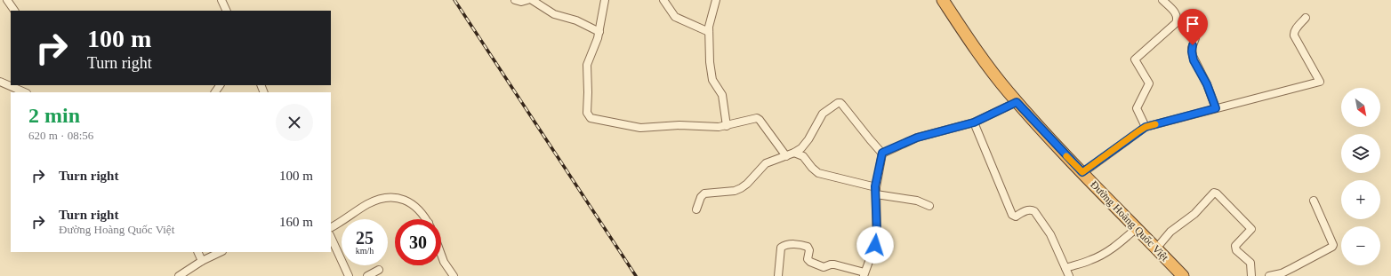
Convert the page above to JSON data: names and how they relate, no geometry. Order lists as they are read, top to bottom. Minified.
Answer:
{"streets":{"highway":["Đường Hoàng Quốc Việt"]},"north":"bottom right","page":{"turn":["100 m","Turn right"],"map_buttons":["+","−"],"heading":["2 min","620 m · 08:56"],"list":[{"name":"Turn right","value":"100 m"},{"name":"Turn right","note":"Đường Hoàng Quốc Việt","value":"160 m"}],"speed":"25 km/h","limit":"30"}}
